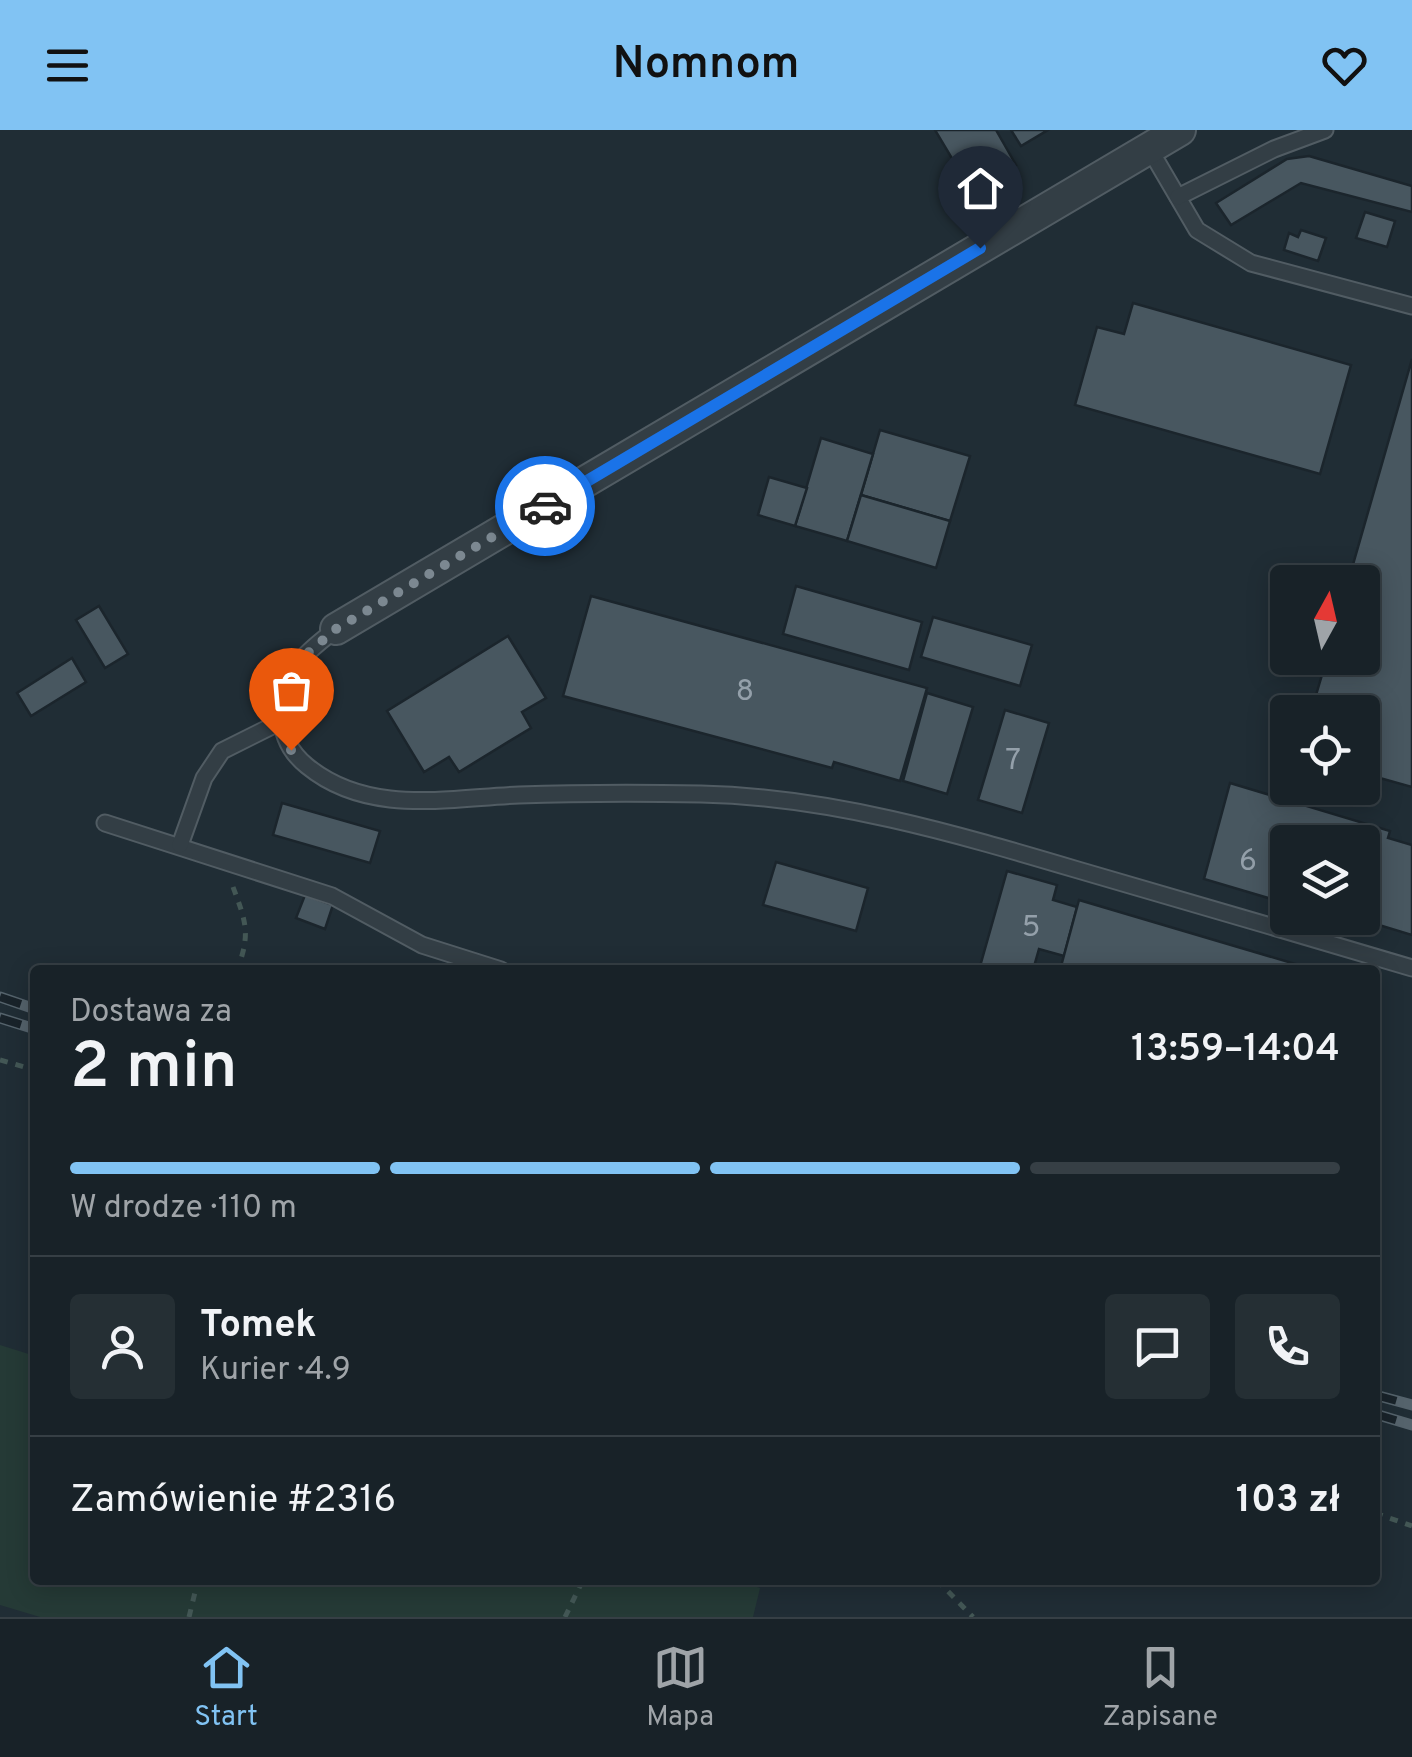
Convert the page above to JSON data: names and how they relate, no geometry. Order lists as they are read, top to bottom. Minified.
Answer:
{"house_numbers":["8","7","6","5"],"north":"top","page":{"header":"Nomnom","heading":["2 min","Dostawa za","13:59–14:04"],"panel":["Tomek","Kurier · 4.9","Zamówienie #2316","103 zł"],"bar":"W drodze · 110 m","tabs":["Start","Mapa","Zapisane"]}}
